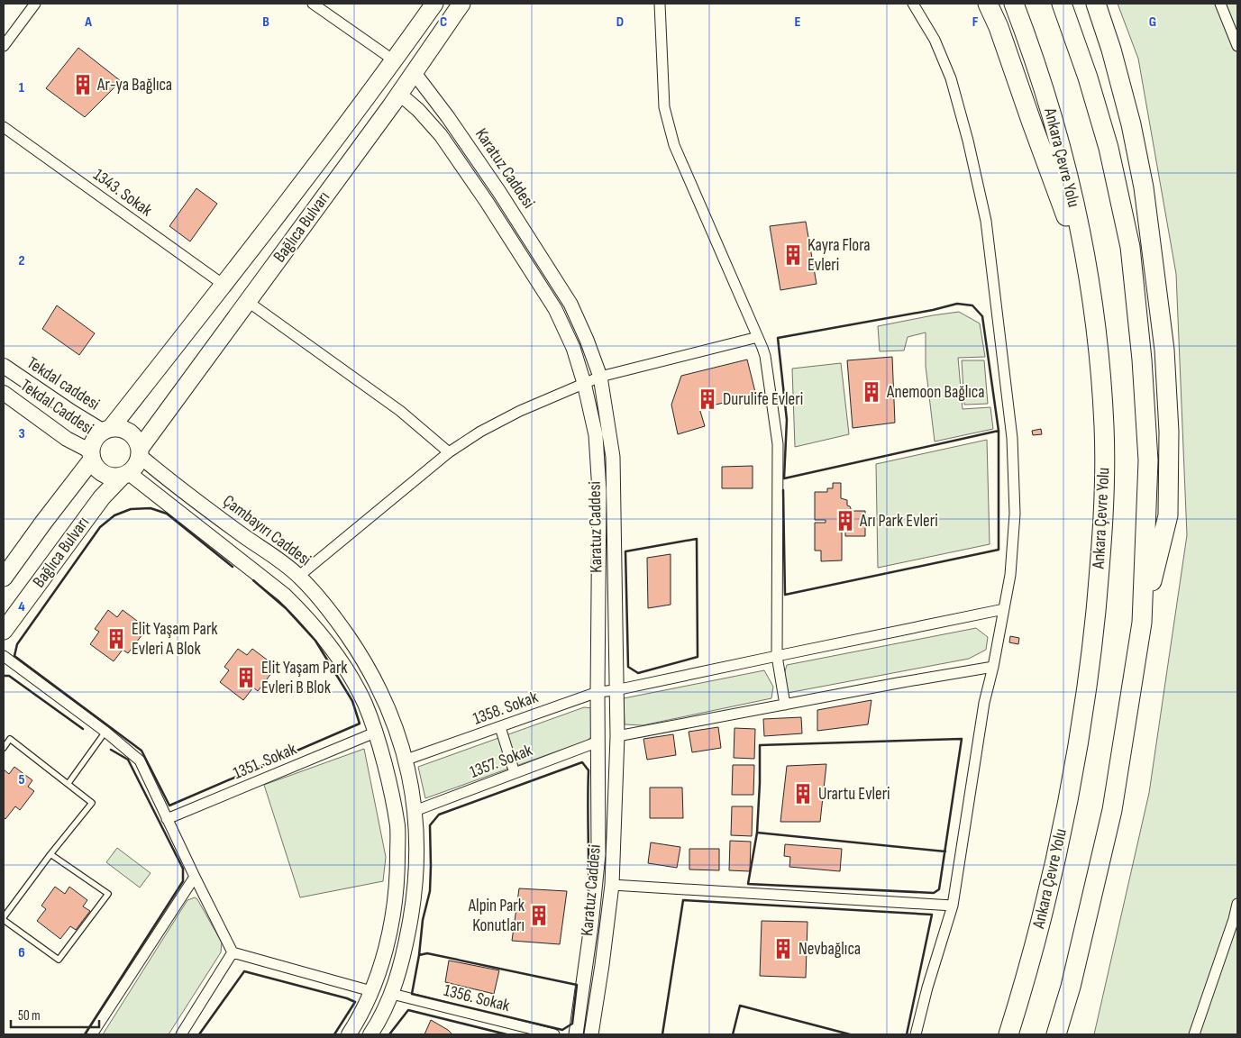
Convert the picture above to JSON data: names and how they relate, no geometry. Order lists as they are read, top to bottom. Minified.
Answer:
{"streets":{"highway":["Ankara Çevre Yolu"],"main road":["Bağlıca Bulvarı","Tekdal caddesi","Tekdal Caddesi","Çambayırı Caddesi"],"street":["Karatuz Caddesi","1343. Sokak","1358. Sokak","1351. Sokak","1357. Sokak","1356. Sokak"]},"crossings":[["Karatuz Caddesi","Bağlıca Bulvarı"],["Karatuz Caddesi","1358. Sokak"],["Karatuz Caddesi","1357. Sokak"],["1343. Sokak","Bağlıca Bulvarı"],["Bağlıca Bulvarı","Tekdal caddesi"],["Bağlıca Bulvarı","Tekdal Caddesi"],["Bağlıca Bulvarı","Çambayırı Caddesi"],["Tekdal caddesi","Tekdal Caddesi"],["Tekdal caddesi","Çambayırı Caddesi"],["Tekdal Caddesi","Çambayırı Caddesi"],["Çambayırı Caddesi","1358. Sokak"],["Çambayırı Caddesi","1357. Sokak"],["Çambayırı Caddesi","1356. Sokak"]],"places":{"building":["Ar-ya Bağlıca","Kayra Flora Evleri","Anemoon Bağlıca","Durulife Evleri","Arı Park Evleri","Elit Yaşam Park Evleri A Blok","Elit Yaşam Park Evleri B Blok","Urartu Evleri","Alpin Park Konutları","Nevbağlıca"]},"scale_bar":"50 m","grid":{"columns":["A","B","C","D","E","F","G"],"rows":["1","2","3","4","5","6"]}}
